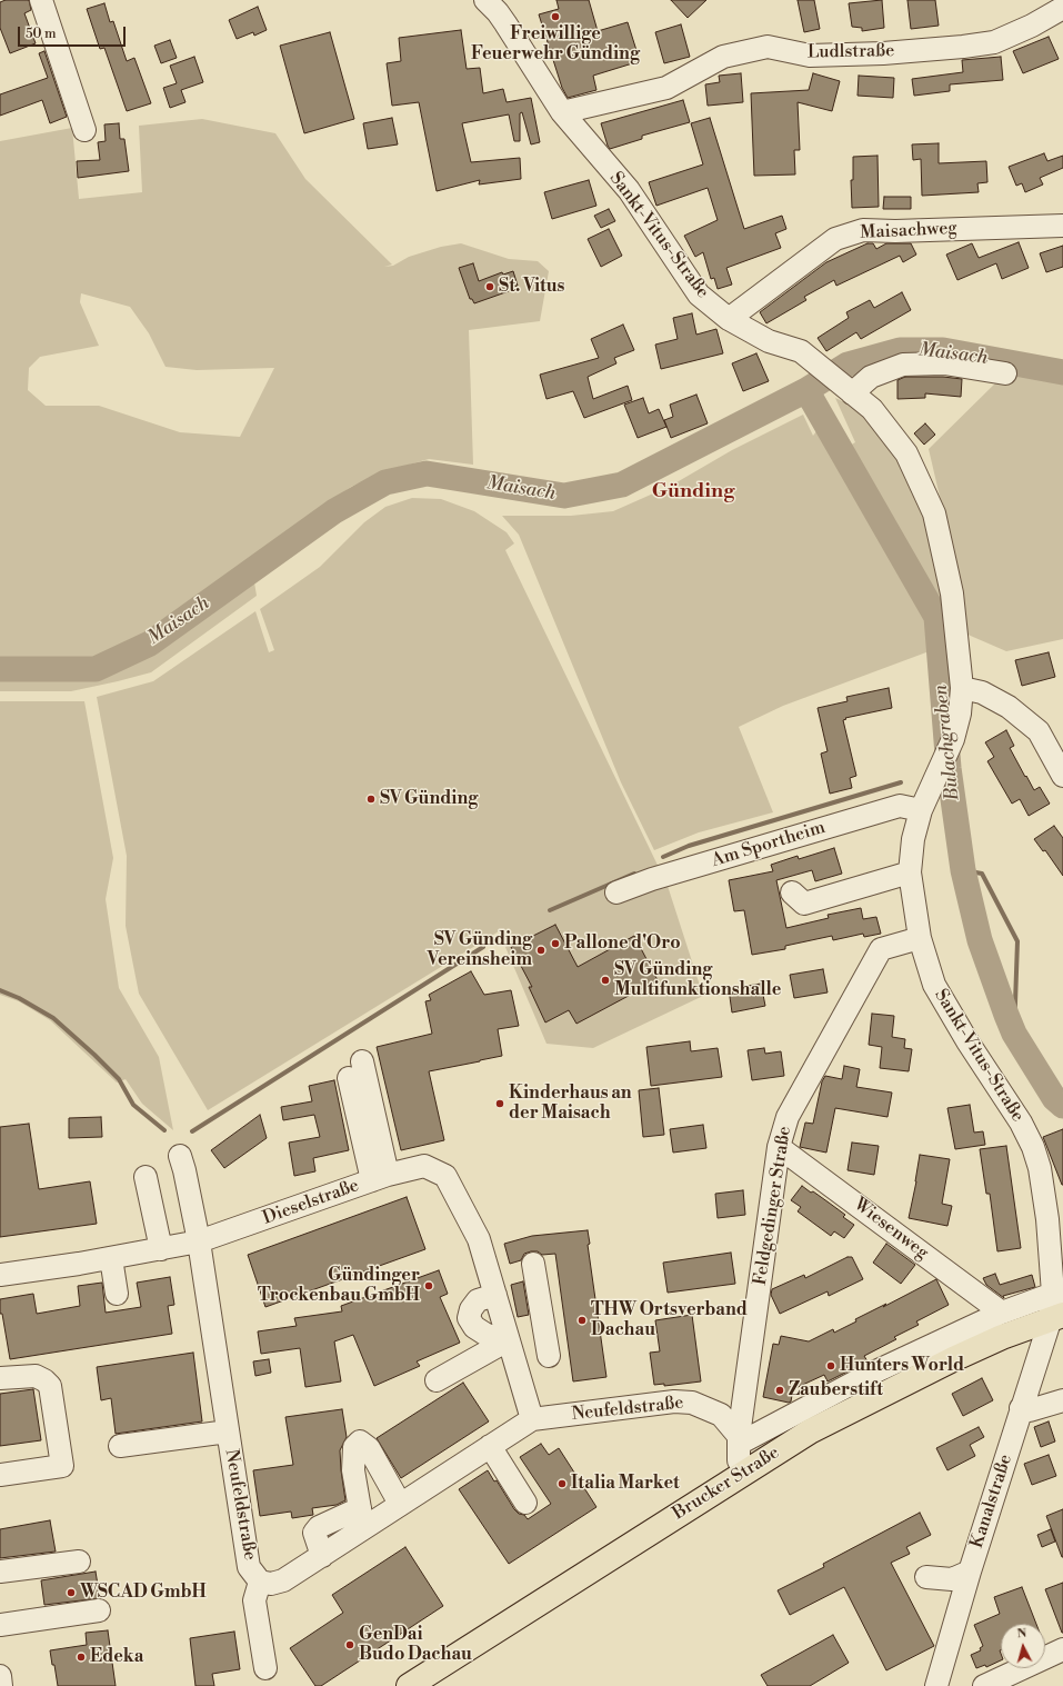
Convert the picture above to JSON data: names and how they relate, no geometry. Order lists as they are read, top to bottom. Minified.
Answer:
{"streets":{"main road":["Brucker Straße"],"street":["Ludlstraße","Maisachweg","Sankt-Vitus-Straße","Am Sportheim","Dieselstraße","Feldgedinger Straße","Wiesenweg","Neufeldstraße","Kanalstraße"]},"crossings":[["Ludlstraße","Sankt-Vitus-Straße"],["Maisachweg","Sankt-Vitus-Straße"],["Sankt-Vitus-Straße","Am Sportheim"],["Sankt-Vitus-Straße","Feldgedinger Straße"],["Sankt-Vitus-Straße","Brucker Straße"],["Sankt-Vitus-Straße","Kanalstraße"],["Dieselstraße","Neufeldstraße"],["Feldgedinger Straße","Wiesenweg"],["Feldgedinger Straße","Neufeldstraße"],["Feldgedinger Straße","Brucker Straße"],["Brucker Straße","Kanalstraße"]],"districts":["Günding"],"water":["Maisach","Bulachgraben"],"places":["Freiwillige Feuerwehr Günding","St. Vitus","SV Günding","Pallone d'Oro","SV Günding Vereinsheim","SV Günding Multifunktionshalle","Kinderhaus an der Maisach","Gündinger Trockenbau GmbH","THW Ortsverband Dachau","Hunters World","Zauberstift","Italia Market","WSCAD GmbH","GenDai Budo Dachau","Edeka"],"scale_bar":"50 m","north":"top"}
